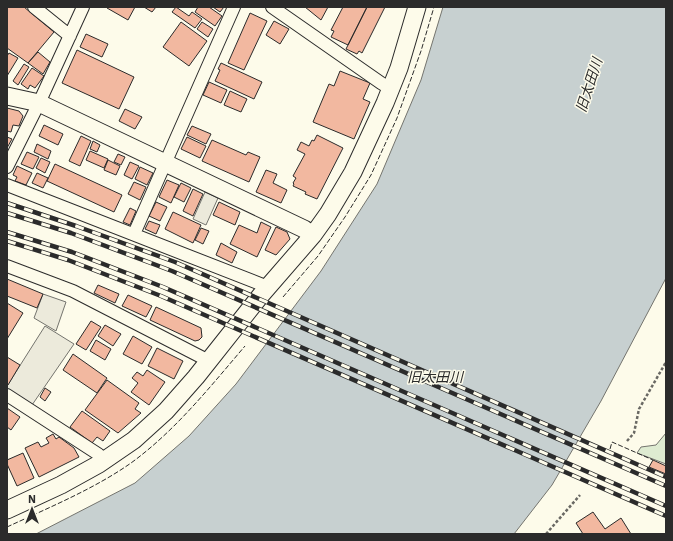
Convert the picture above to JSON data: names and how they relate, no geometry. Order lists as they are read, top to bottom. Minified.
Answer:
{"water":["旧太田川"],"north":"top"}
